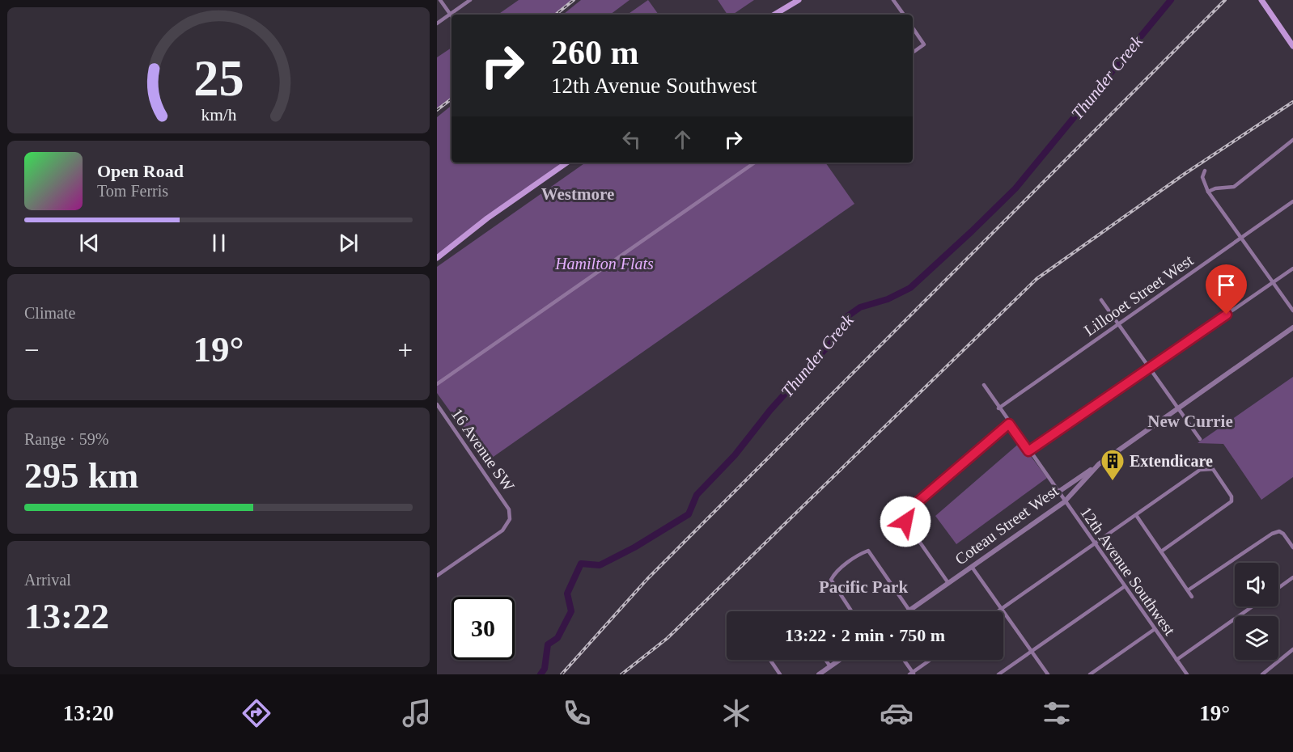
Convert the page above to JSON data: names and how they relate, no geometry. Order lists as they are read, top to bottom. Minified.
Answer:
{"streets":{"street":["Lillooet Street West","16 Avenue SW","Coteau Street West","12th Avenue Southwest"]},"crossings":[["Lillooet Street West","12th Avenue Southwest"],["Coteau Street West","12th Avenue Southwest"]],"districts":["Westmore","New Currie","Pacific Park"],"water":["Thunder Creek"],"parks":["Hamilton Flats"],"places":{"building":["Extendicare"]},"page":{"turn":["260 m","12th Avenue Southwest"],"song":["Open Road","Tom Ferris"],"tile":["Climate",["Range · 59%","295 km"],["Arrival","13:22"]],"heat":["−","19°","+"],"limit":"30","trip":"13:22 · 2 min · 750 m","tabs":["13:20","19°"],"gauge":["25","km/h"]}}
